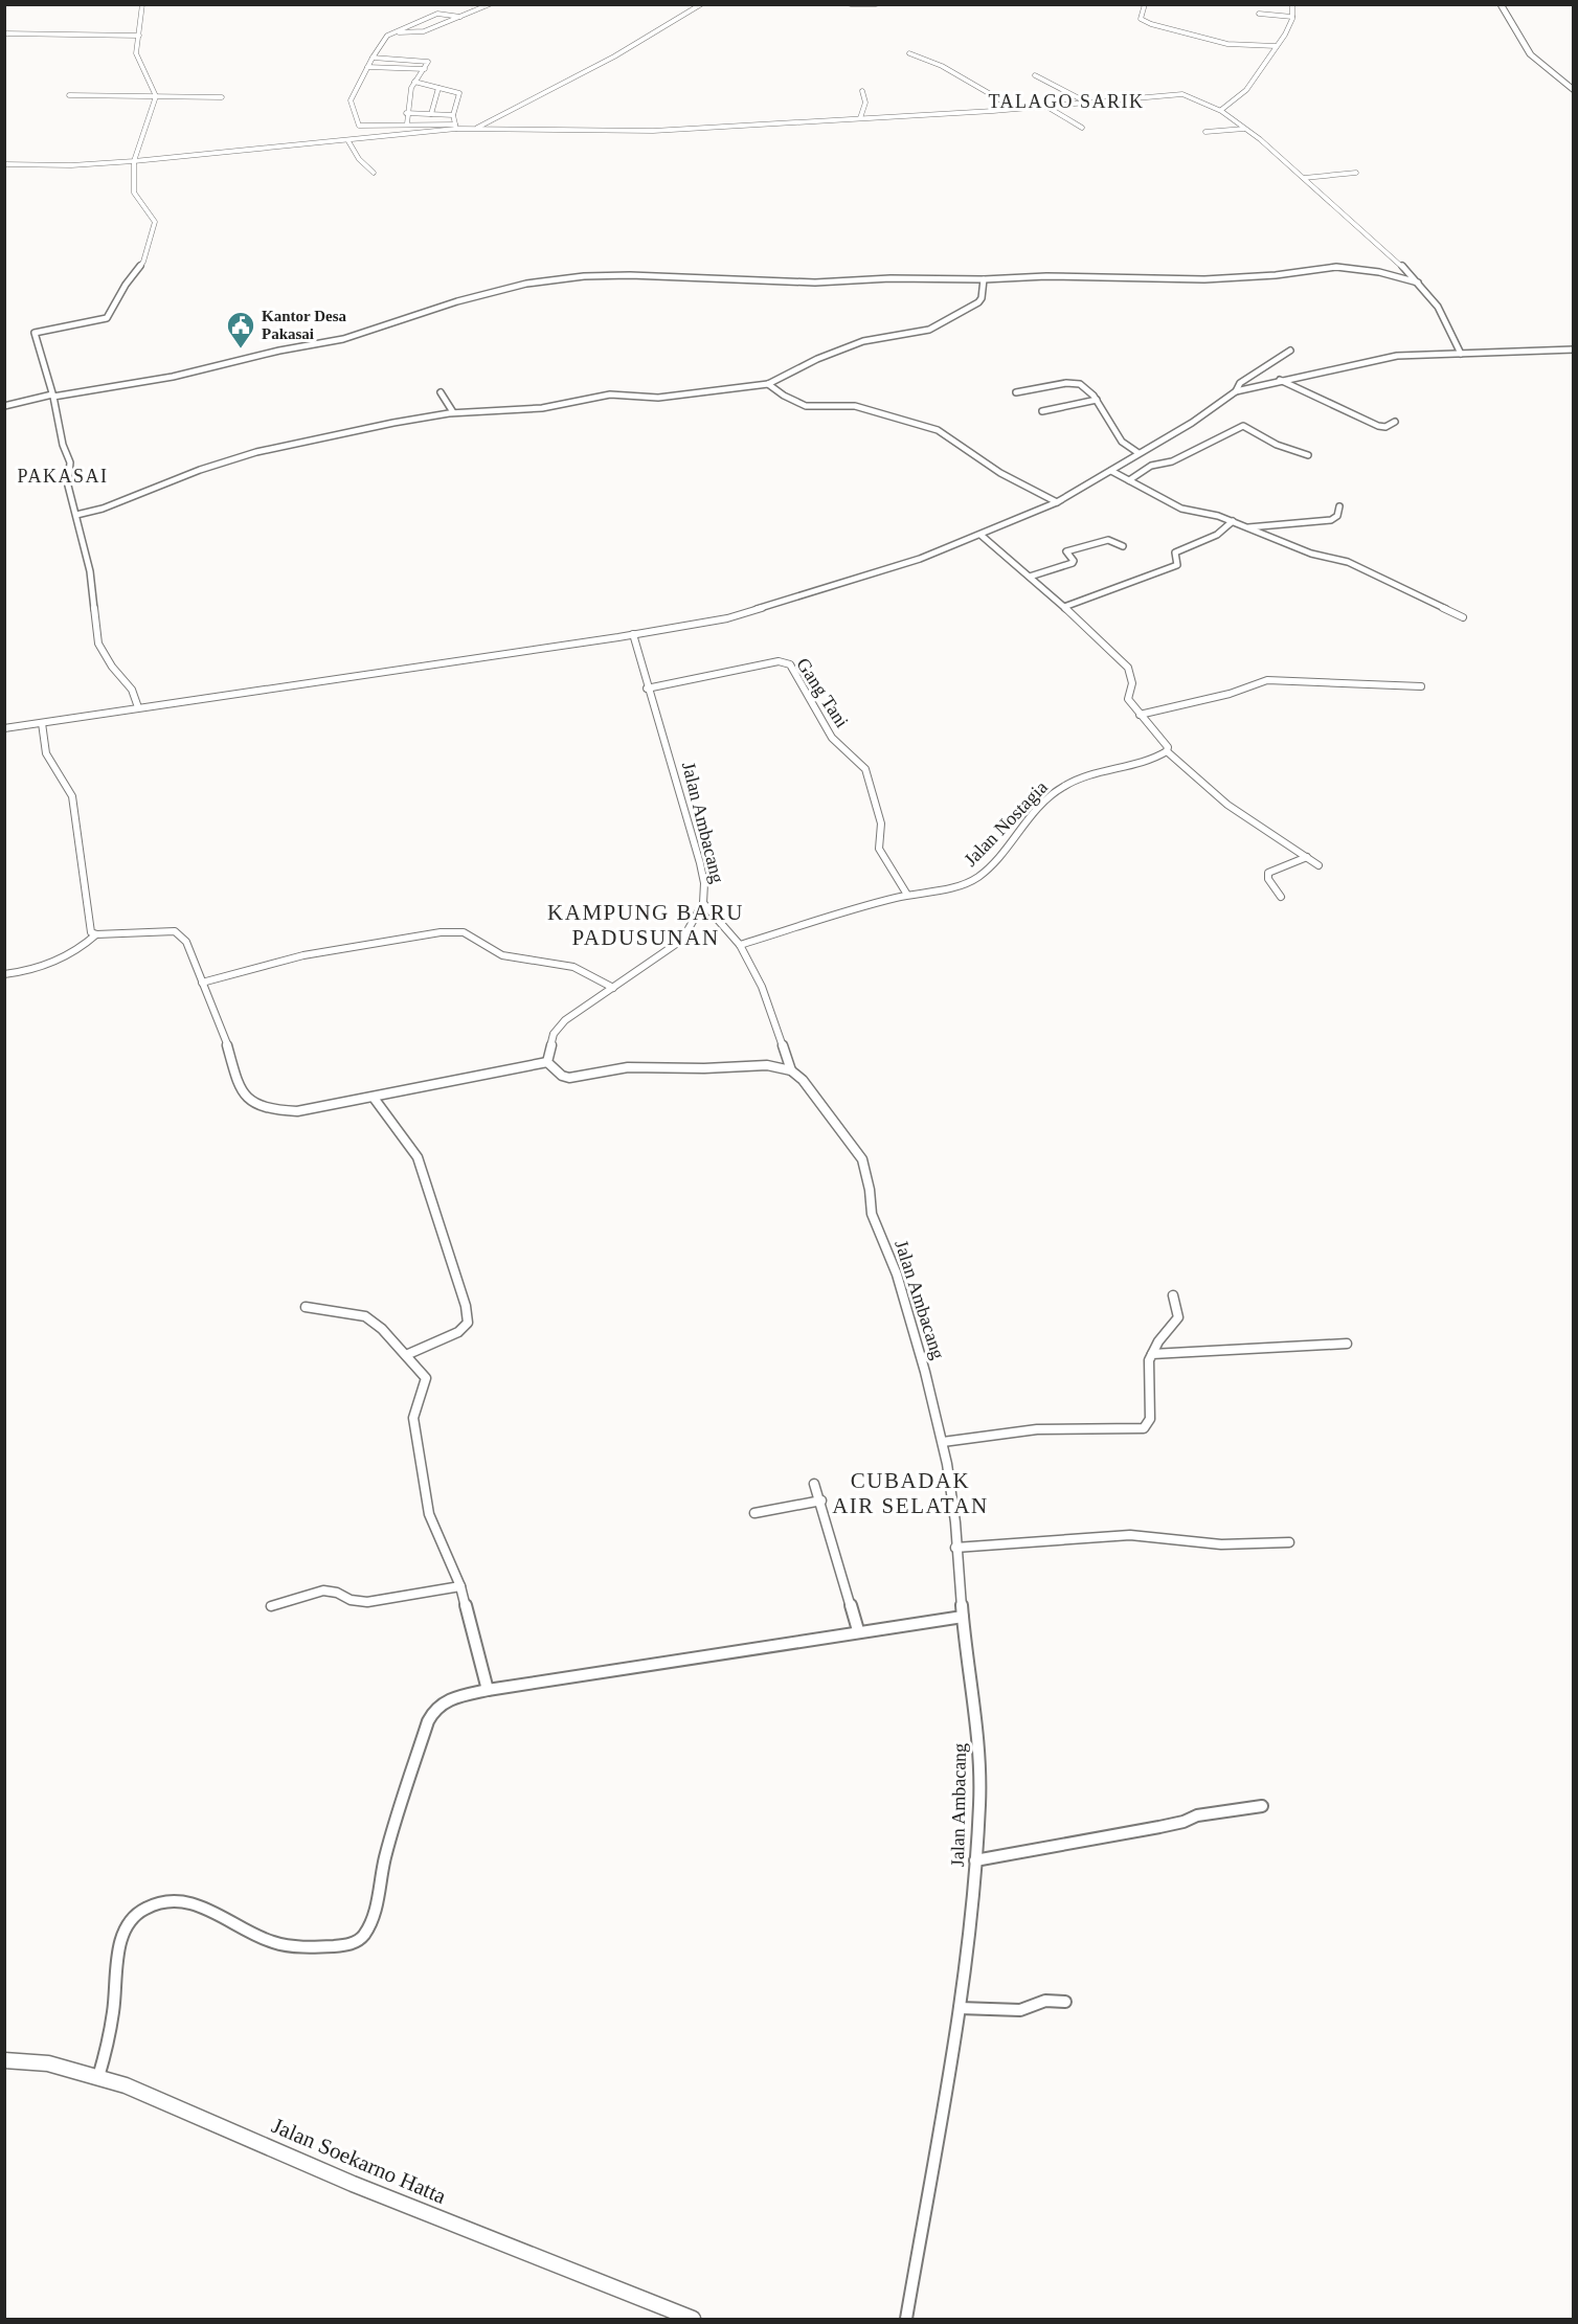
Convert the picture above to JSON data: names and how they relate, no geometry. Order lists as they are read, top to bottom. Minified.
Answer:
{"streets":{"street":["Gang Tani","Jalan Ambacang","Jalan Nostagia","Jalan Soekarno Hatta"]},"crossings":[["Gang Tani","Jalan Ambacang"],["Gang Tani","Jalan Nostagia"]],"districts":["TALAGO SARIK","PAKASAI","KAMPUNG BARU PADUSUNAN","CUBADAK AIR SELATAN"],"places":{"public building":["Kantor Desa Pakasai"]}}
